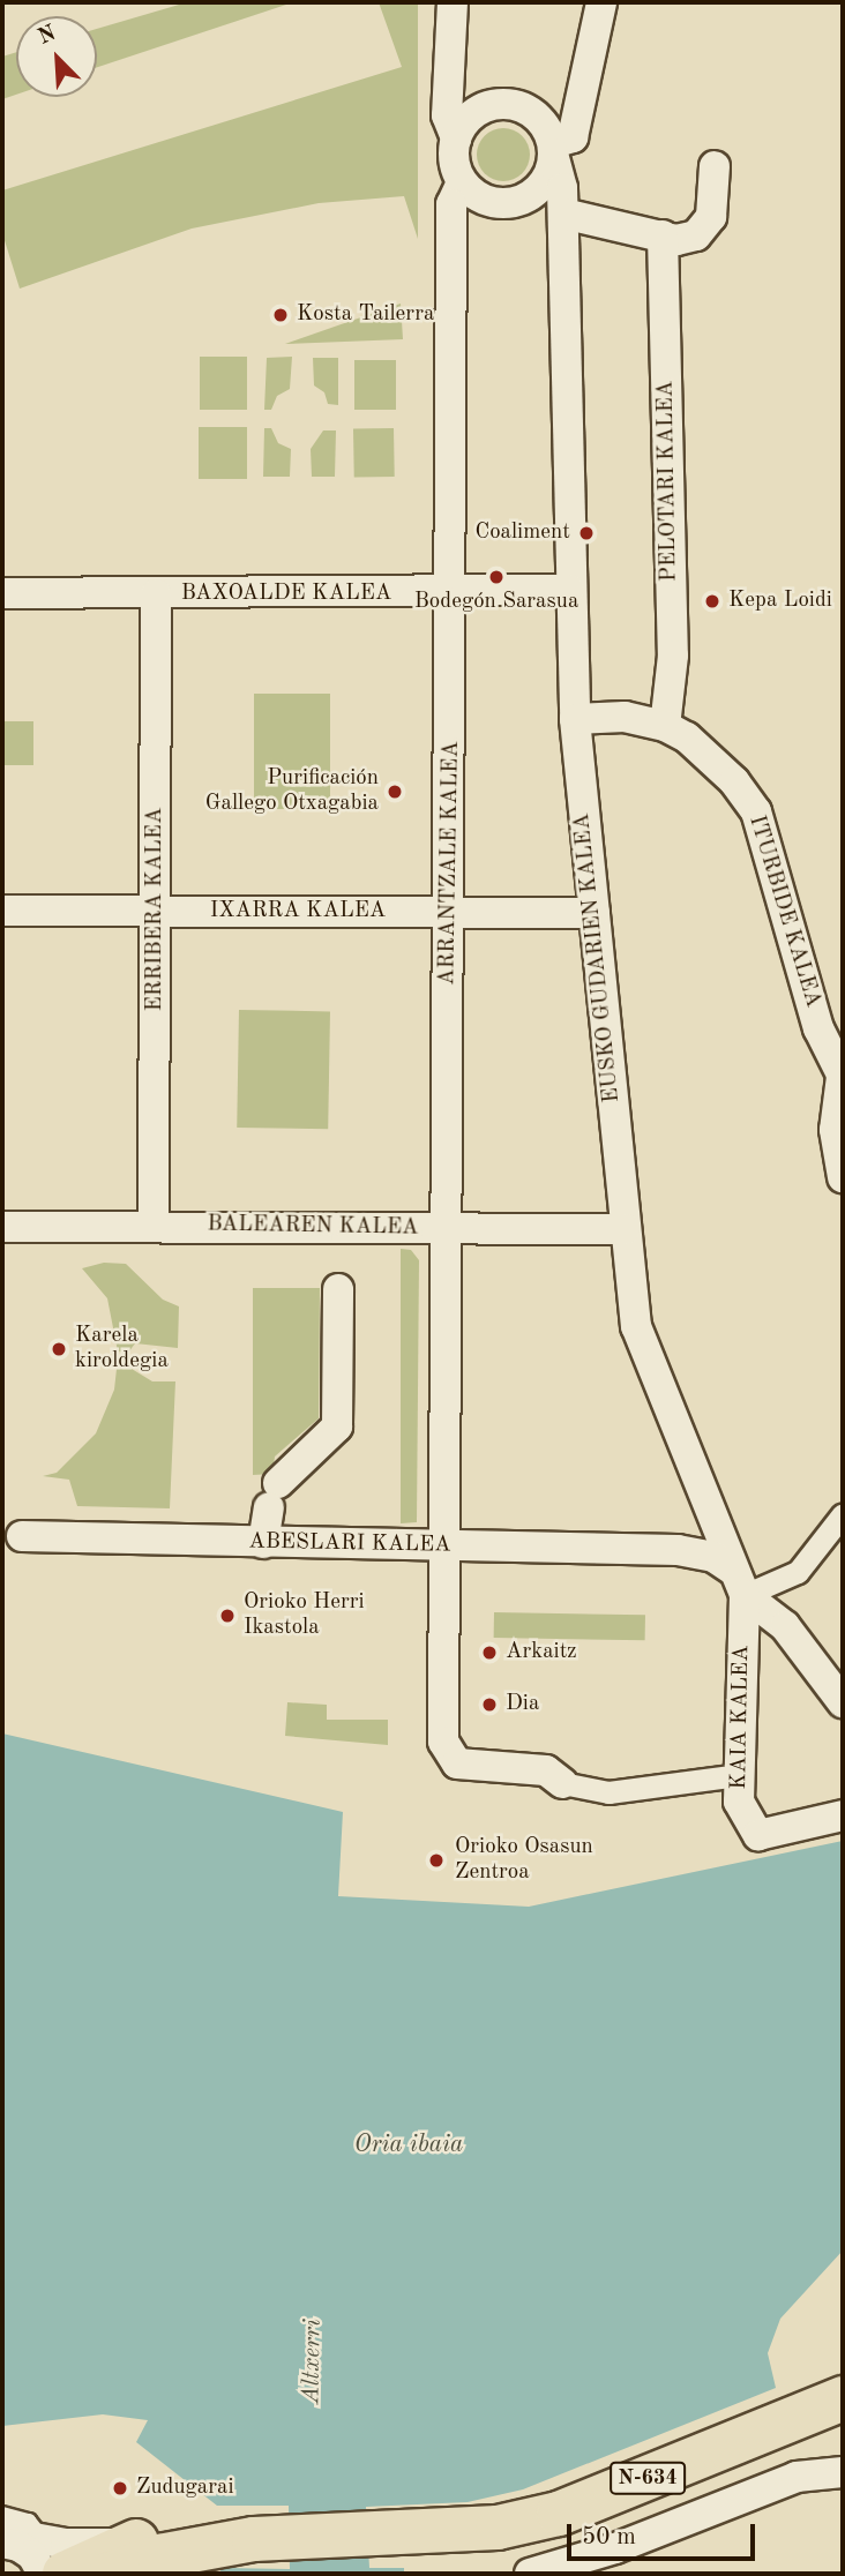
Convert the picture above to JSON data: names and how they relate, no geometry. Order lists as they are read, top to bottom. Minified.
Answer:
{"streets":{"highway":["N-634"],"street":["PELOTARI KALEA","BAXOALDE KALEA","ARRANTZALE KALEA","ERRIBERA KALEA","IXARRA KALEA","ITURBIDE KALEA","EUSKO GUDARIEN KALEA","BALEAREN KALEA","ABESLARI KALEA","KAIA KALEA"]},"crossings":[["PELOTARI KALEA","ITURBIDE KALEA"],["BAXOALDE KALEA","ARRANTZALE KALEA"],["BAXOALDE KALEA","ERRIBERA KALEA"],["BAXOALDE KALEA","EUSKO GUDARIEN KALEA"],["ARRANTZALE KALEA","IXARRA KALEA"],["ARRANTZALE KALEA","EUSKO GUDARIEN KALEA"],["ARRANTZALE KALEA","BALEAREN KALEA"],["ARRANTZALE KALEA","ABESLARI KALEA"],["ERRIBERA KALEA","IXARRA KALEA"],["ERRIBERA KALEA","BALEAREN KALEA"],["IXARRA KALEA","EUSKO GUDARIEN KALEA"],["ITURBIDE KALEA","EUSKO GUDARIEN KALEA"],["EUSKO GUDARIEN KALEA","BALEAREN KALEA"],["EUSKO GUDARIEN KALEA","ABESLARI KALEA"],["EUSKO GUDARIEN KALEA","KAIA KALEA"],["ABESLARI KALEA","KAIA KALEA"]],"water":["Oria ibaia","Altxerri"],"places":["Kosta Tailerra","Coaliment","Bodegón Sarasua","Kepa Loidi","Purificación Gallego Otxagabia","Karela kiroldegia","Orioko Herri Ikastola","Arkaitz","Dia","Orioko Osasun Zentroa","Zudugarai"],"scale_bar":"50 m","north":"top left"}
